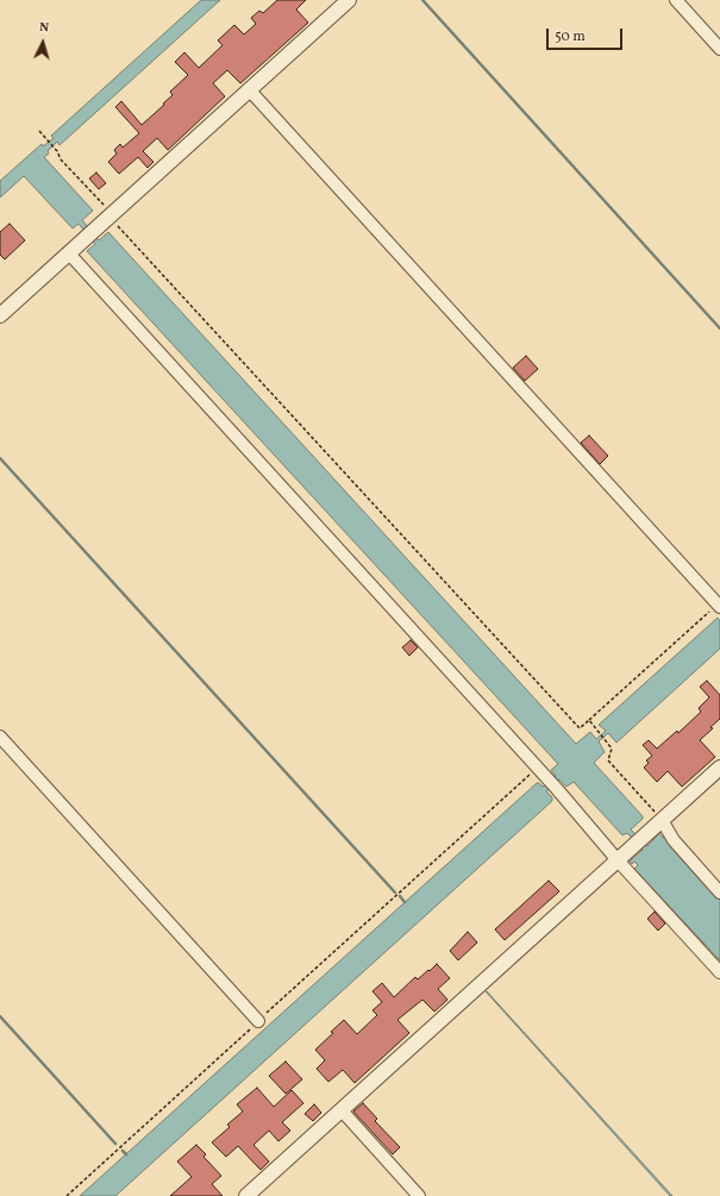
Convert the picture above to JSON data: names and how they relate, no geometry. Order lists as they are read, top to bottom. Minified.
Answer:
{"scale_bar":"50 m","north":"top"}
